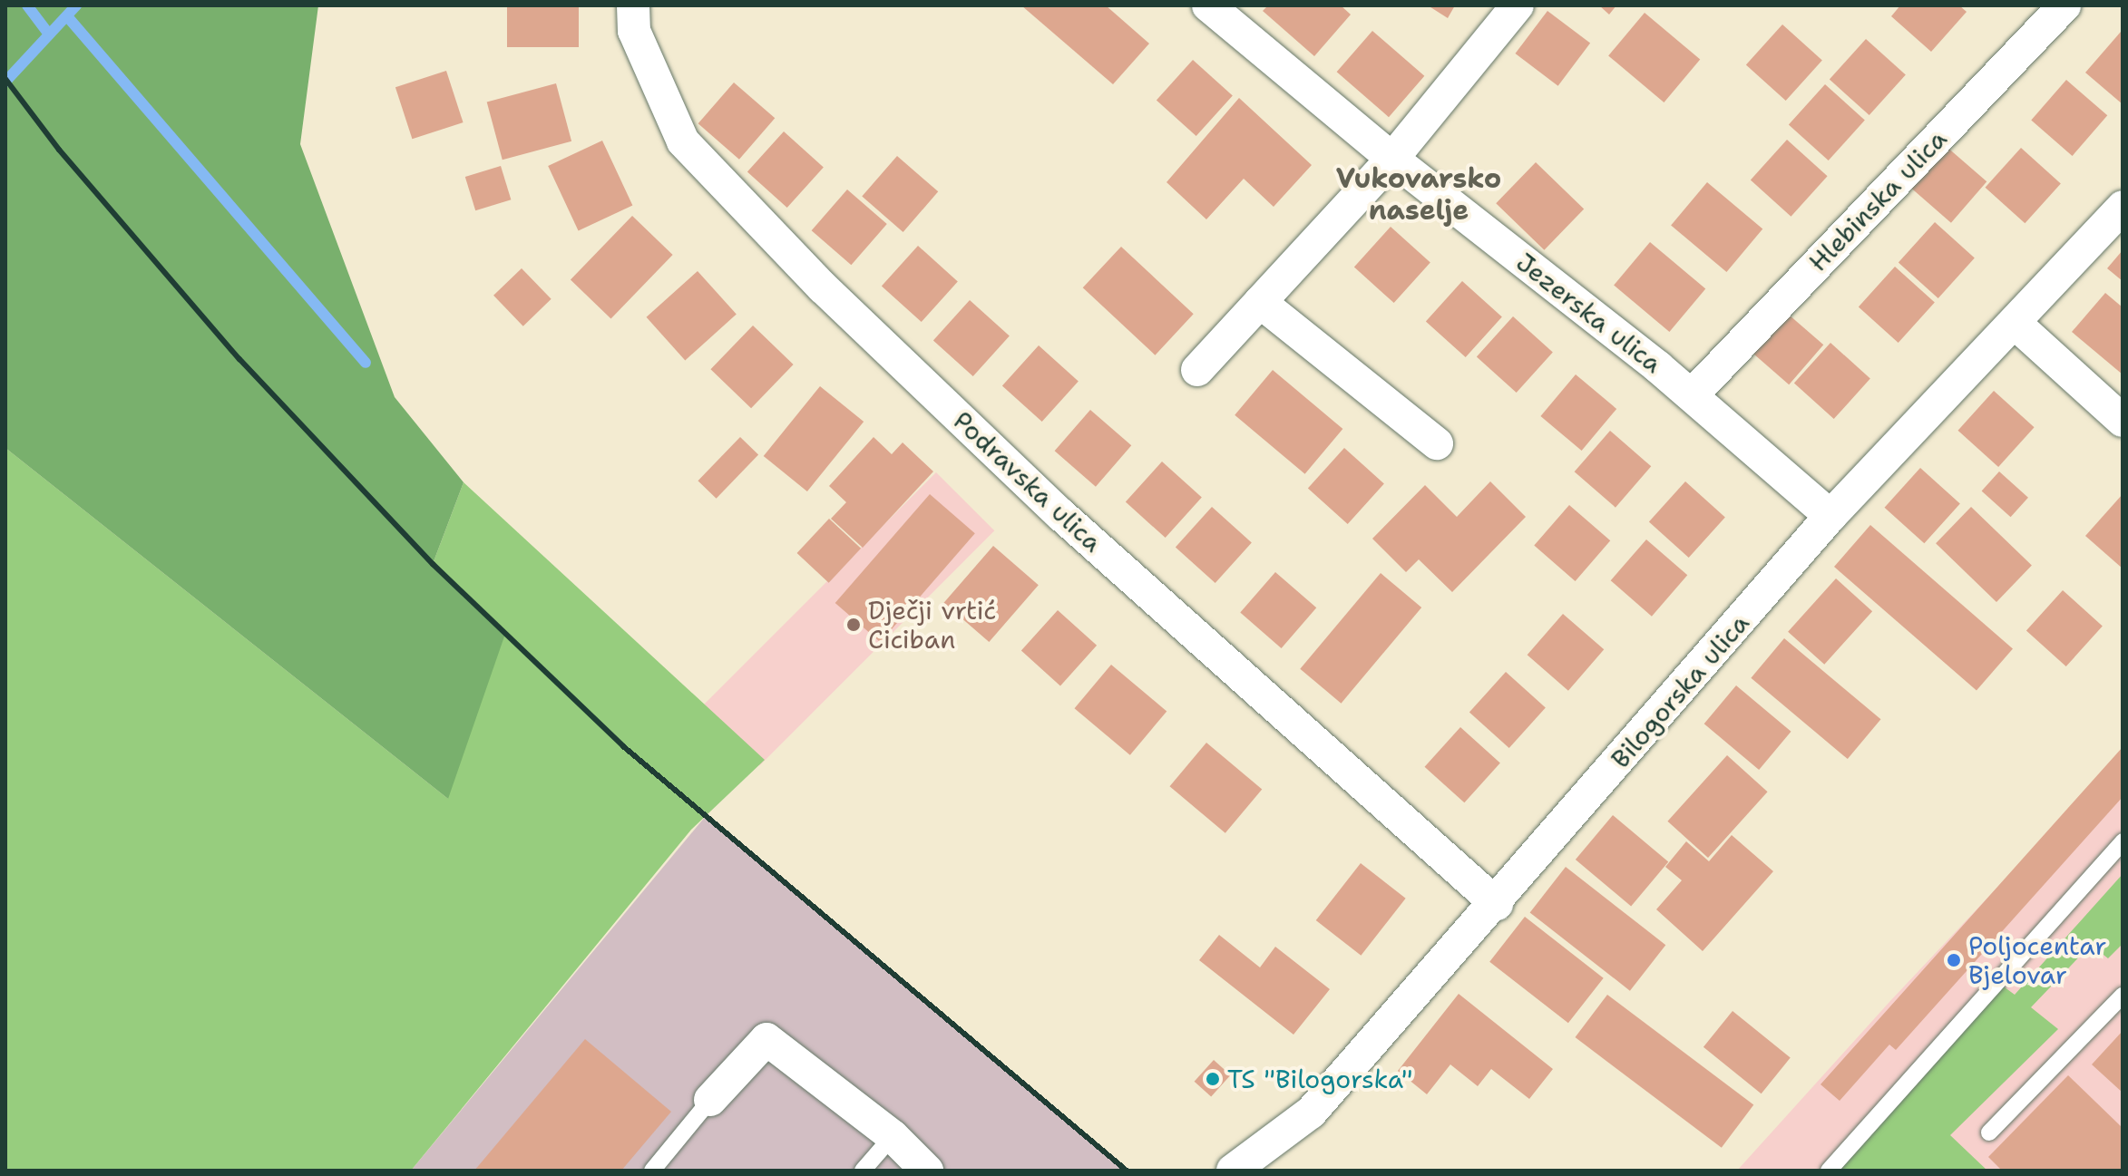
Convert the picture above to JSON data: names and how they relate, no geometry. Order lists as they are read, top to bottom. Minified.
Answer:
{"streets":{"street":["Hlebinska ulica","Jezerska ulica","Podravska ulica","Bilogorska ulica"]},"crossings":[["Hlebinska ulica","Jezerska ulica"],["Jezerska ulica","Bilogorska ulica"],["Podravska ulica","Bilogorska ulica"]],"districts":["Vukovarsko naselje"],"places":["Dječji vrtić Ciciban","Poljocentar Bjelovar","TS \"Bilogorska\""]}
